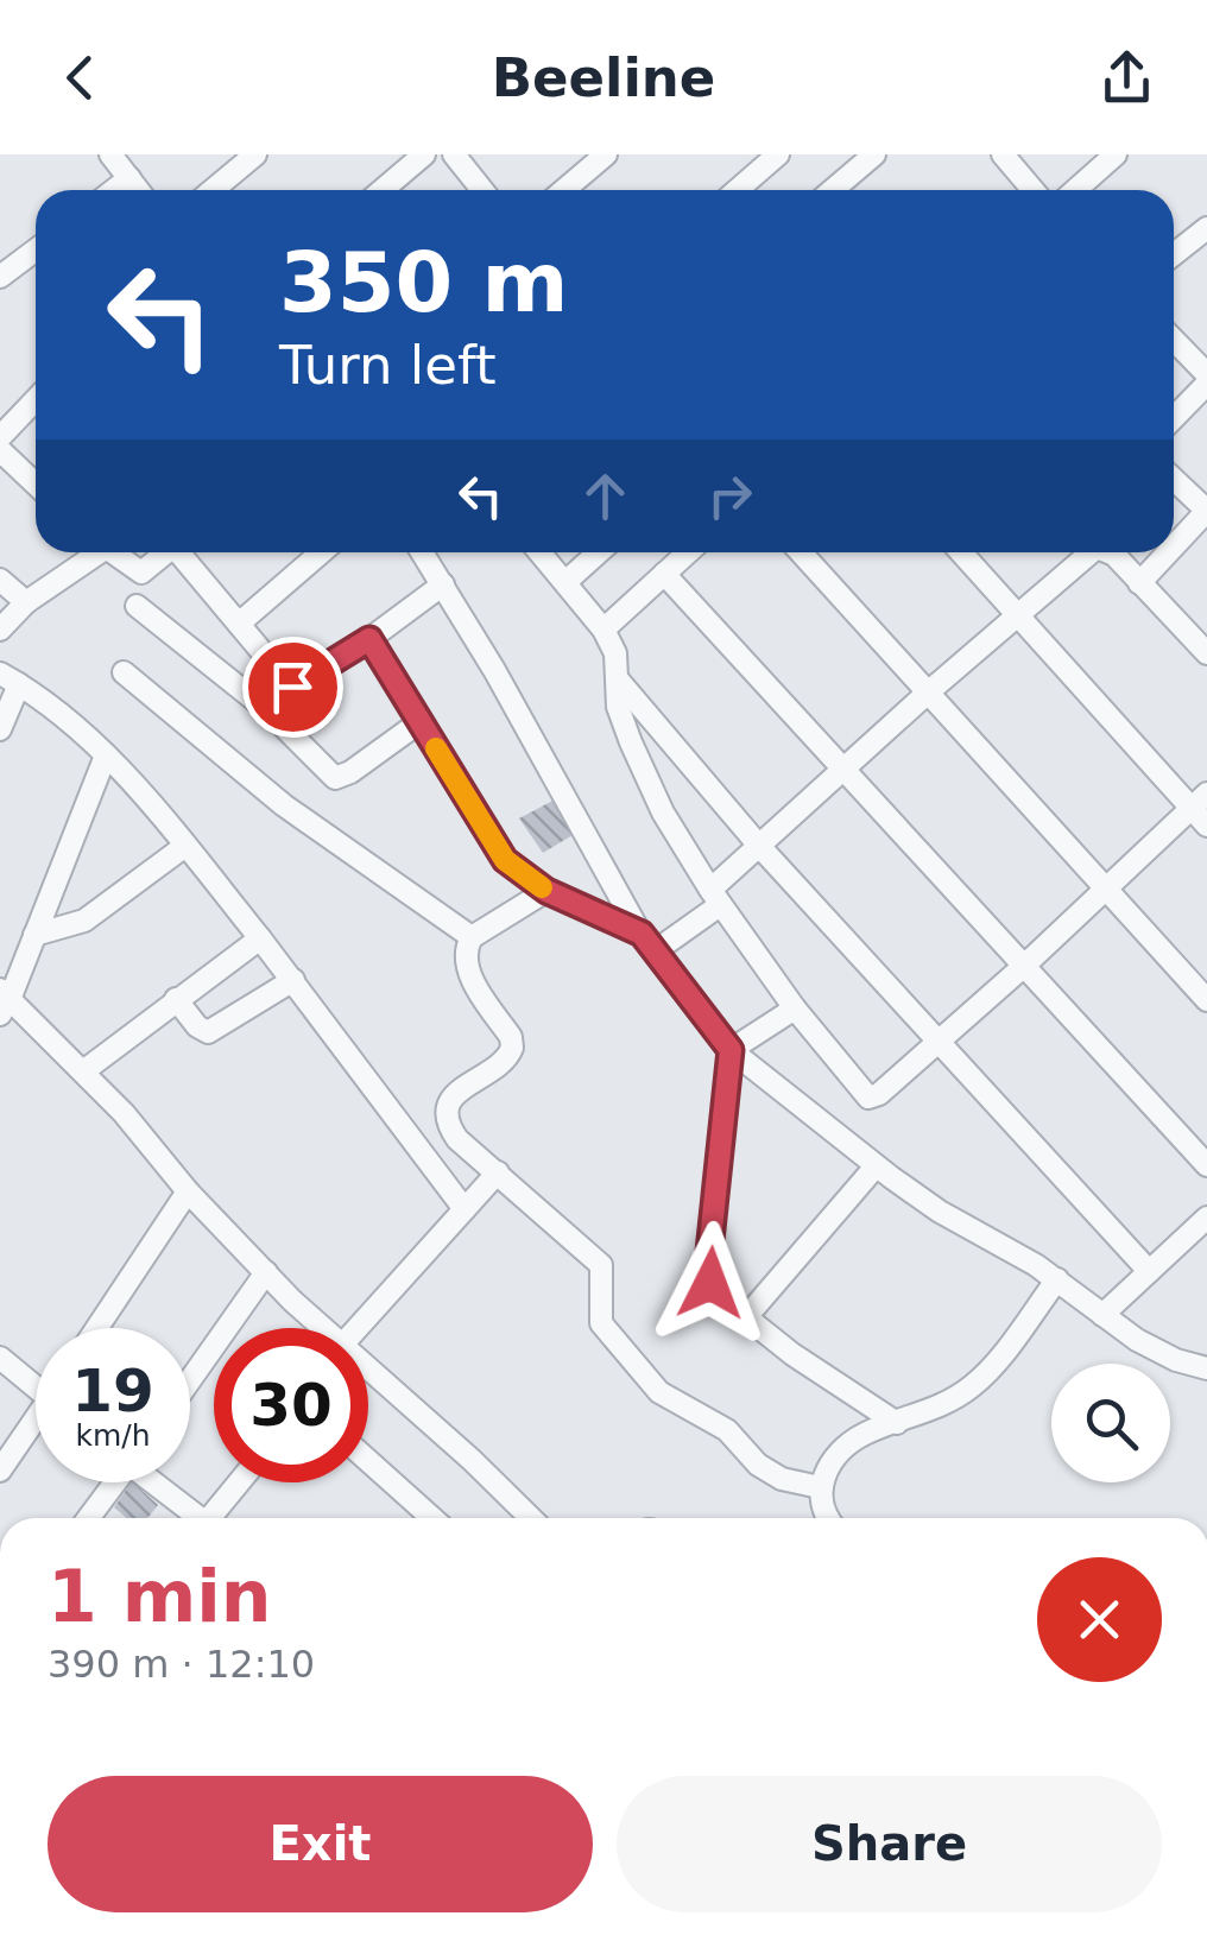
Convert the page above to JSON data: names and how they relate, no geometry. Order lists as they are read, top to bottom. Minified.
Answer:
{"page":{"header":"Beeline","turn":["350 m","Turn left"],"speed":"19 km/h","limit":"30","heading":["1 min","390 m · 12:10"],"buttons":["Exit","Share"]}}
